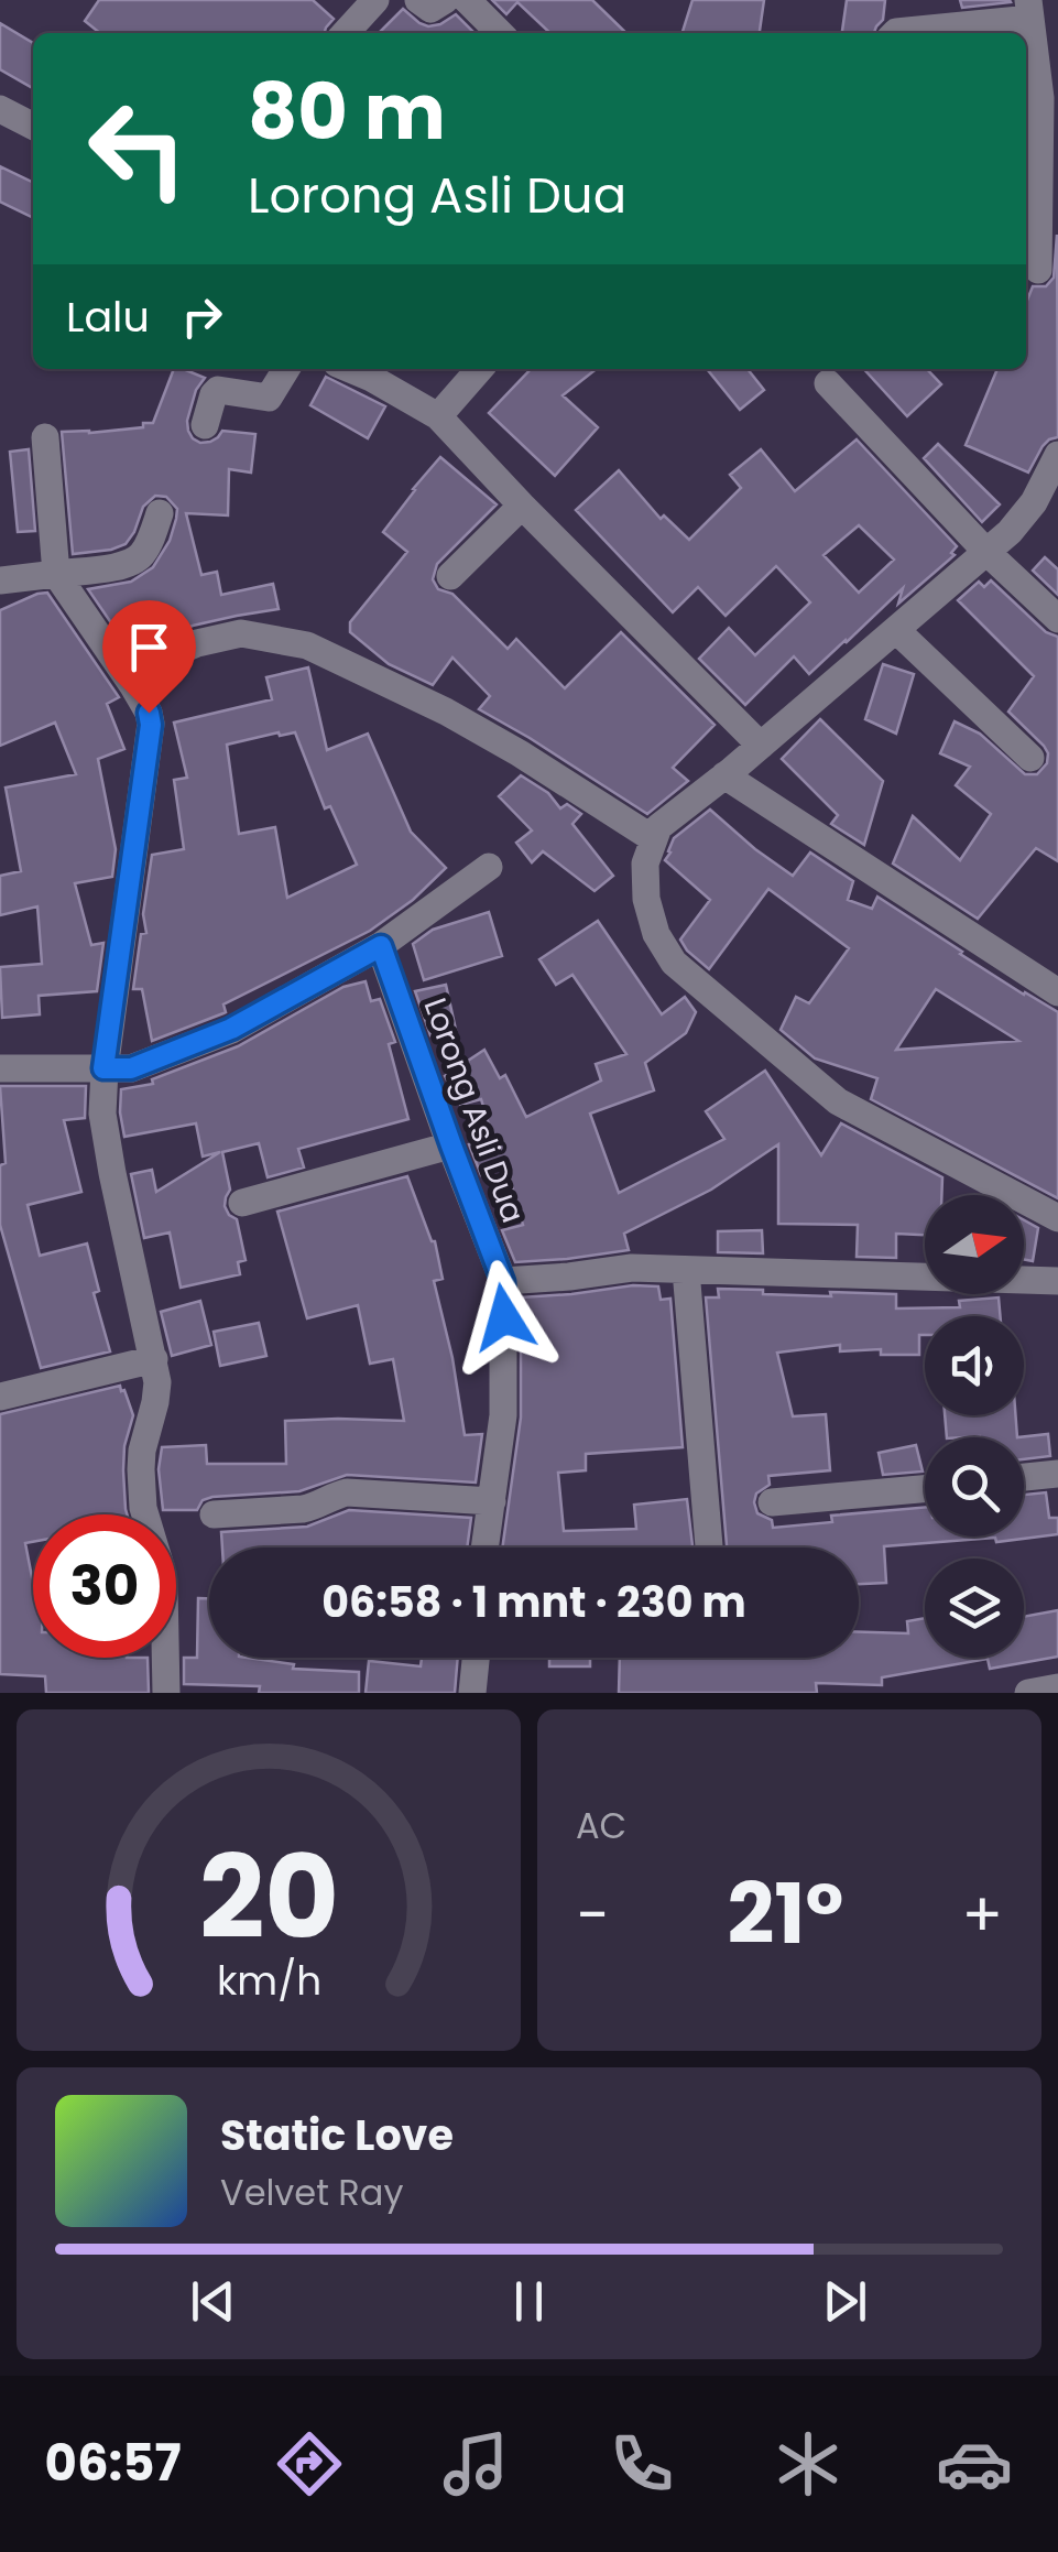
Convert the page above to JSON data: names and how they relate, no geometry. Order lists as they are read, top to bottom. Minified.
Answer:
{"streets":{"street":["Lorong Asli Dua"]},"north":"right","page":{"turn":["80 m","Lorong Asli Dua"],"then":"Lalu","limit":"30","trip":"06:58 · 1 mnt · 230 m","tile":"AC","heat":["−","21°","+"],"song":["Static Love","Velvet Ray"],"tabs":"06:57","gauge":["20","km/h"]}}
